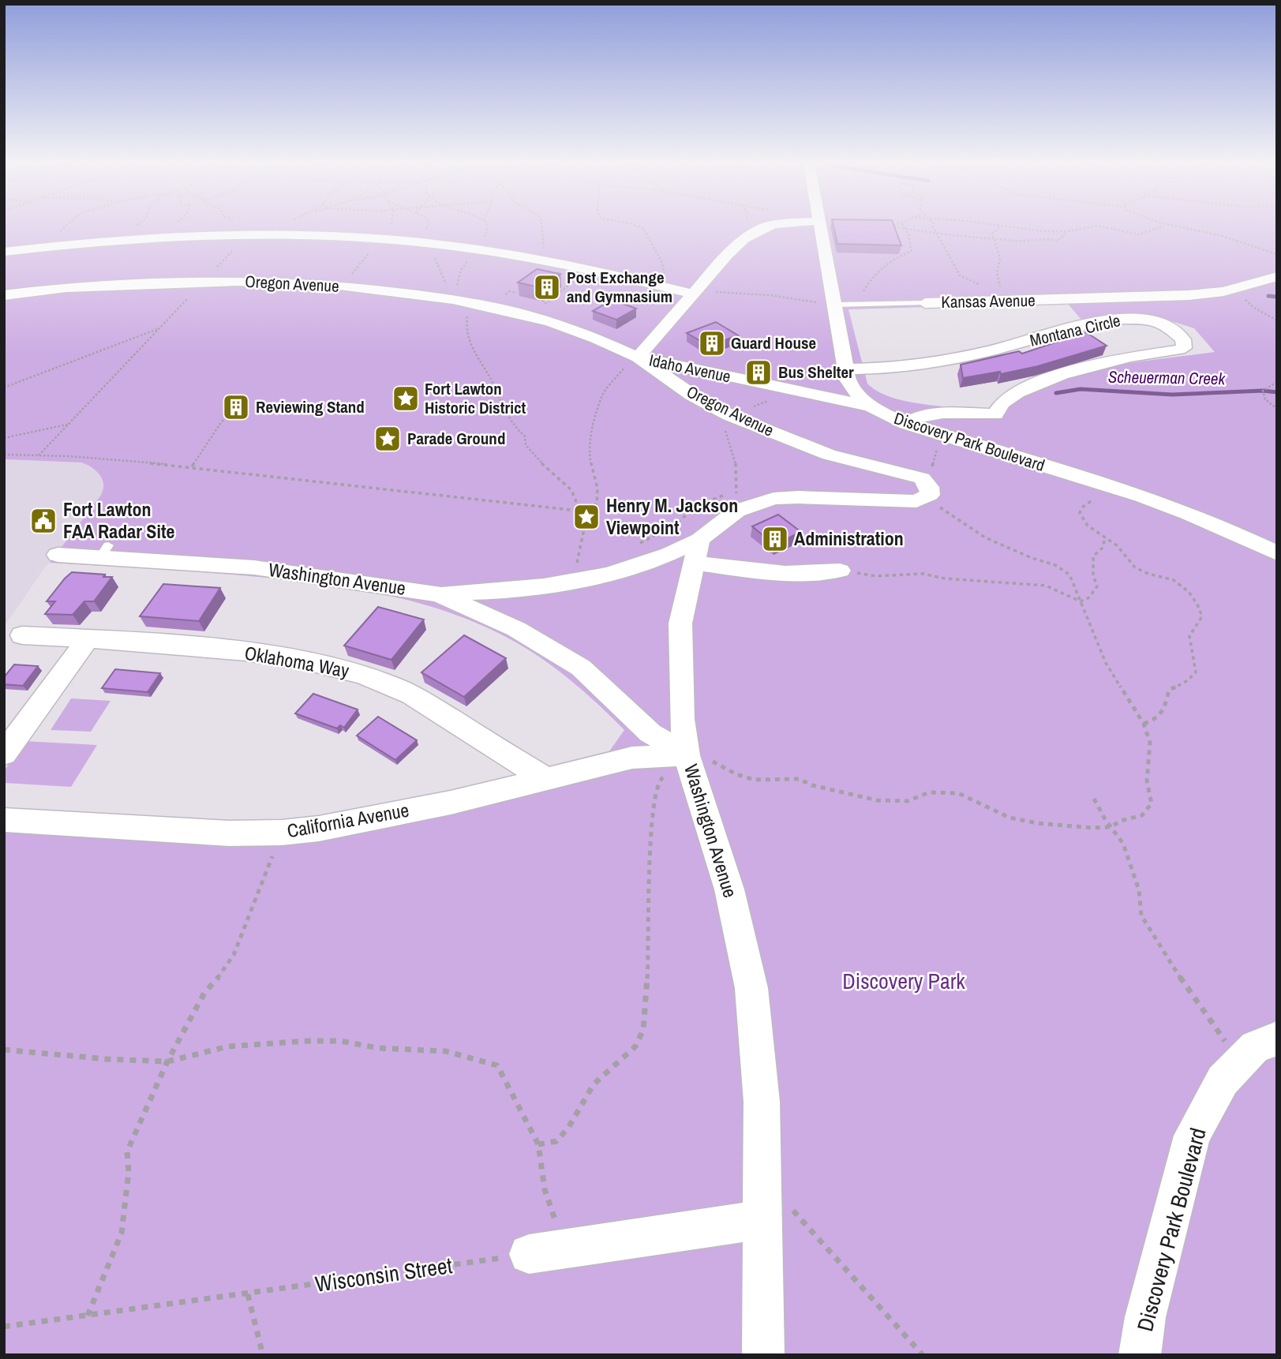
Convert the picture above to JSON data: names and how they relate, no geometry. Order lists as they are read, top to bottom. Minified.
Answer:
{"streets":{"street":["Oregon Avenue","Kansas Avenue","Montana Circle","Idaho Avenue","Discovery Park Boulevard","Washington Avenue","Oklahoma Way","California Avenue"],"path":["Wisconsin Street"]},"crossings":[["Oregon Avenue","Idaho Avenue"],["Kansas Avenue","Discovery Park Boulevard"],["Montana Circle","Discovery Park Boulevard"],["Idaho Avenue","Discovery Park Boulevard"],["Washington Avenue","California Avenue"],["Oklahoma Way","California Avenue"]],"water":["Scheuerman Creek"],"parks":["Discovery Park"],"places":{"building":["Post Exchange and Gymnasium","Guard House","Bus Shelter","Reviewing Stand","Administration"],"place":["Fort Lawton Historic District","Parade Ground","Henry M. Jackson Viewpoint"],"public building":["Fort Lawton FAA Radar Site"]}}
